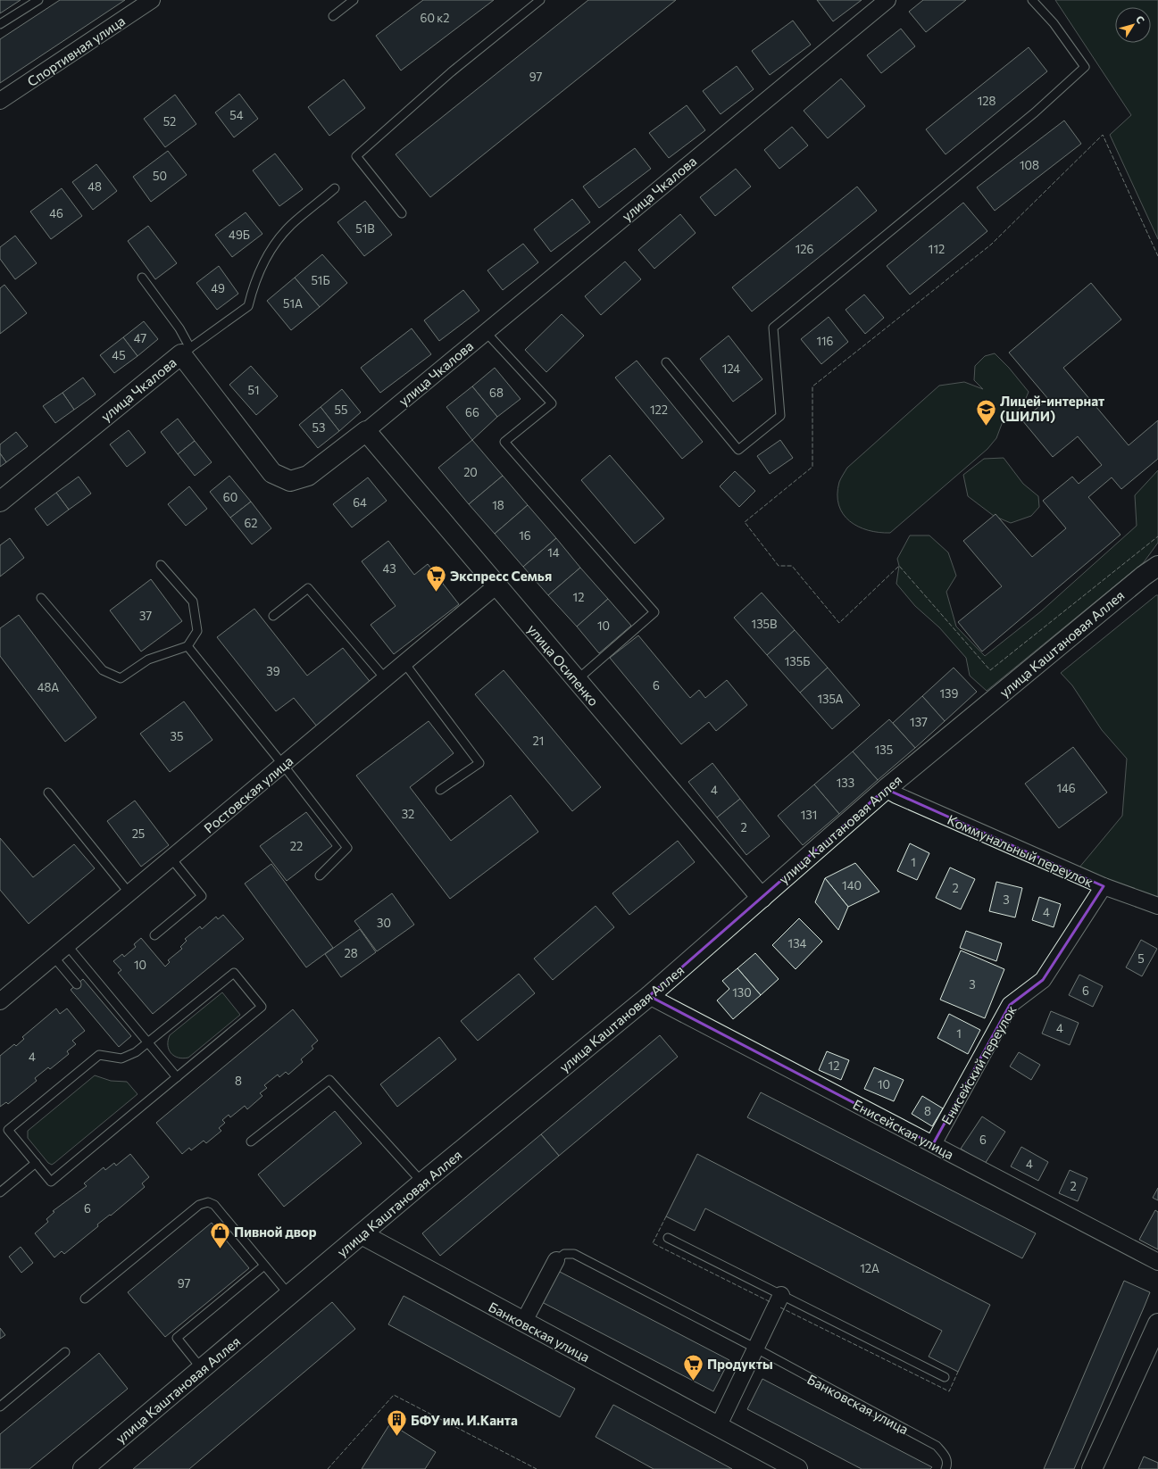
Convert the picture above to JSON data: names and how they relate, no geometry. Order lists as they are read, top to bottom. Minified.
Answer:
{"streets":{"street":["Спортивная улица","улица Чкалова","улица Каштановая Аллея","улица Осипенко","Ростовская улица","Коммунальный переулок","Енисейский переулок","Енисейская улица","Банковская улица"]},"crossings":[["улица Чкалова","улица Осипенко"],["улица Каштановая Аллея","улица Осипенко"],["улица Каштановая Аллея","Коммунальный переулок"],["улица Каштановая Аллея","Енисейская улица"],["улица Каштановая Аллея","Банковская улица"],["улица Осипенко","Ростовская улица"],["Коммунальный переулок","Енисейский переулок"],["Енисейский переулок","Енисейская улица"]],"places":{"school or university":["Лицей-интернат (ШИЛИ)"],"supermarket":["Экспресс Семья","Продукты"],"shop":["Пивной двор"],"building":["БФУ им. И.Канта"]},"house_numbers":["60 к2","97","128","54","52","108","50","48","46","51В","49Б","126","112","51Б","49","51А","47","116","45","124","51","68","55","122","66","53","20","60","64","18","62","16","14","43","12","37","135В","10","135Б","39","6","48А","139","135А","137","35","21","135","133","146","4","32","131","2","25","22","1","140","2","3","4","30","134","28","5","10","3","6","130","4","1","4","12","8","10","8","6","4","2","6","12А","97"],"north":"top right"}
